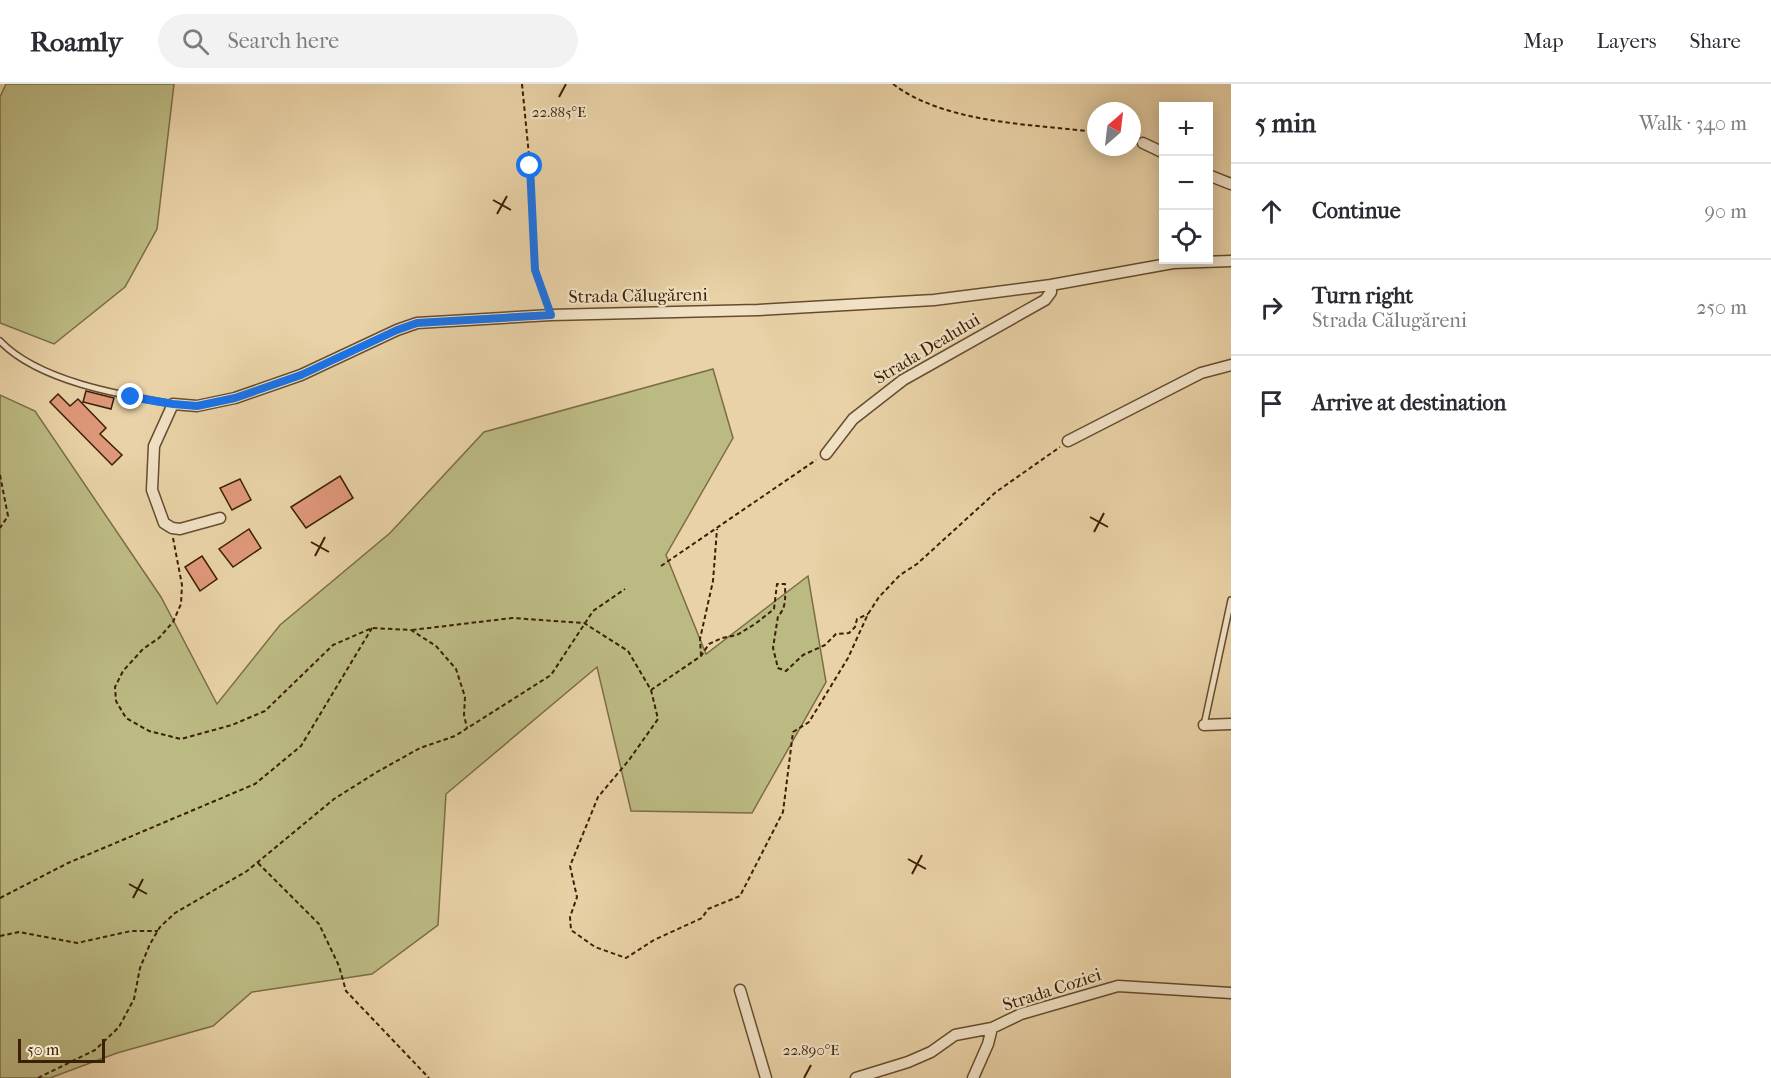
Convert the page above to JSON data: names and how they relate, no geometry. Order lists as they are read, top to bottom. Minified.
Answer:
{"streets":{"street":["Strada Călugăreni","Strada Dealului","Strada Coziei"]},"crossings":[["Strada Călugăreni","Strada Dealului"]],"scale_bar":"50 m","north":"top right","page":{"header":"Roamly","search":"Search here","nav":["Map","Layers","Share"],"heading":["5 min","Walk · 340 m"],"map_buttons":["+","−"],"list":[["Continue","90 m"],["Turn right","Strada Călugăreni","250 m"],"Arrive at destination"],"scale":"50 m"},"coordinates":["22.885°E","22.890°E"]}
